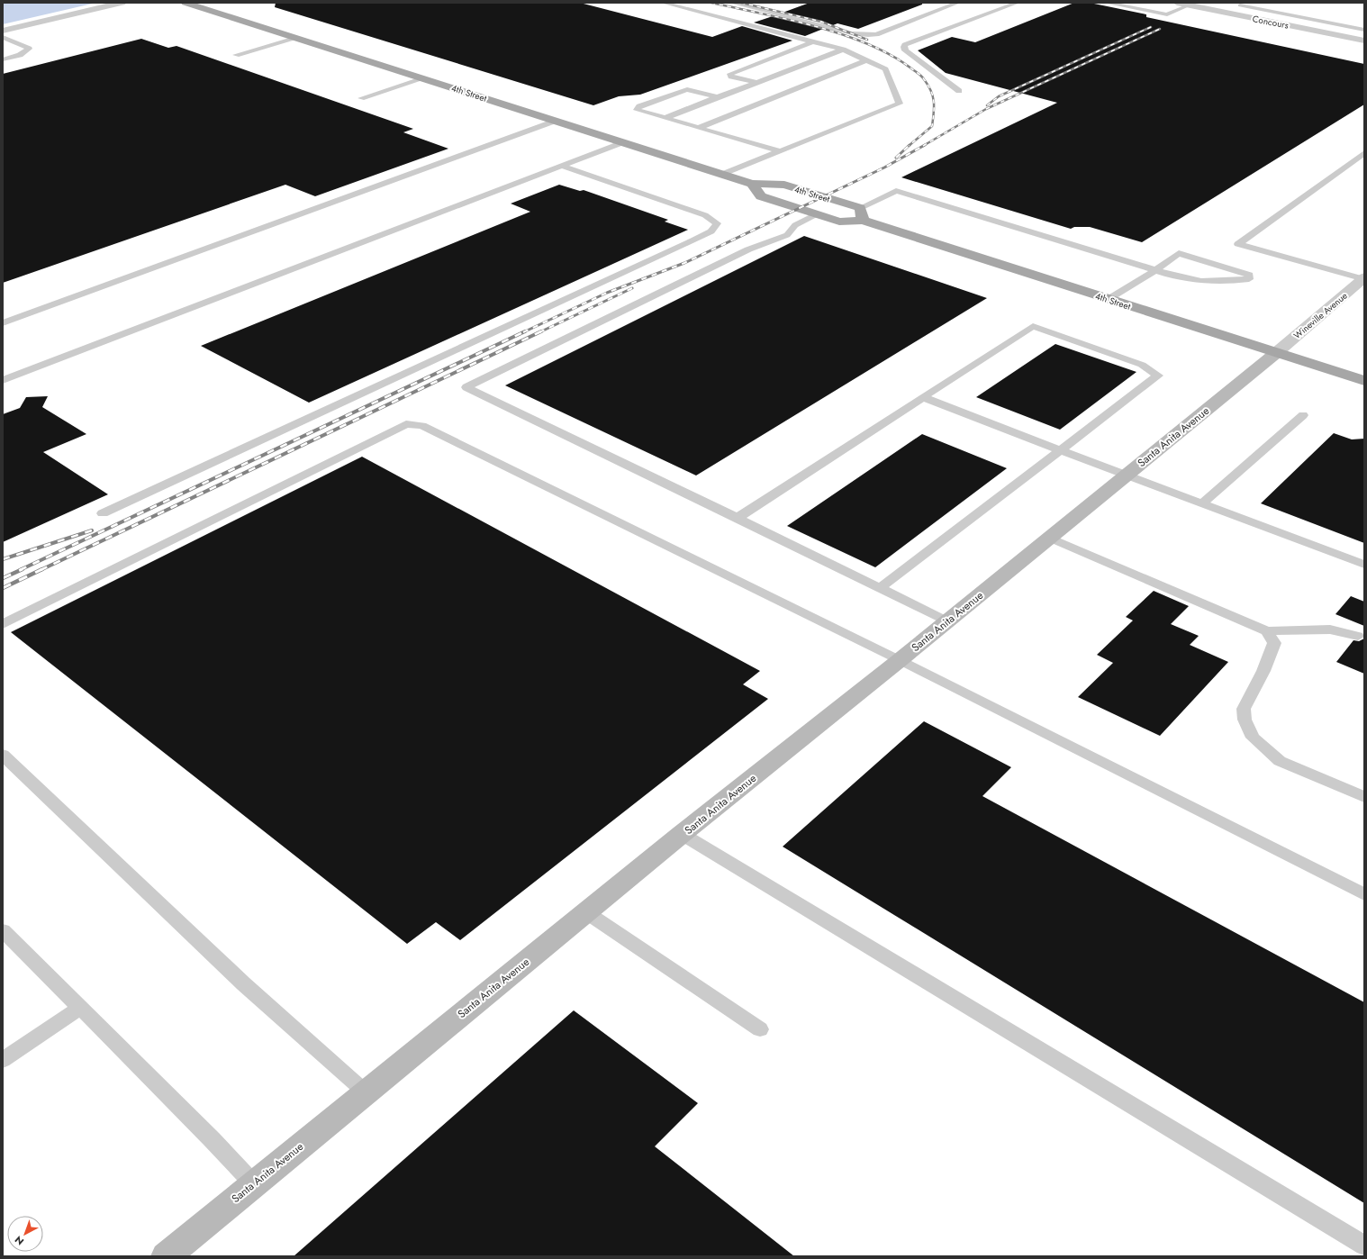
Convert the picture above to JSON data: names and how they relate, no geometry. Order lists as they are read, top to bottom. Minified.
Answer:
{"streets":{"main road":["4th Street"],"street":["Concours","Wineville Avenue","Santa Anita Avenue"]},"crossings":[["4th Street","Wineville Avenue"],["4th Street","Santa Anita Avenue"],["Wineville Avenue","Santa Anita Avenue"]],"north":"bottom left"}
